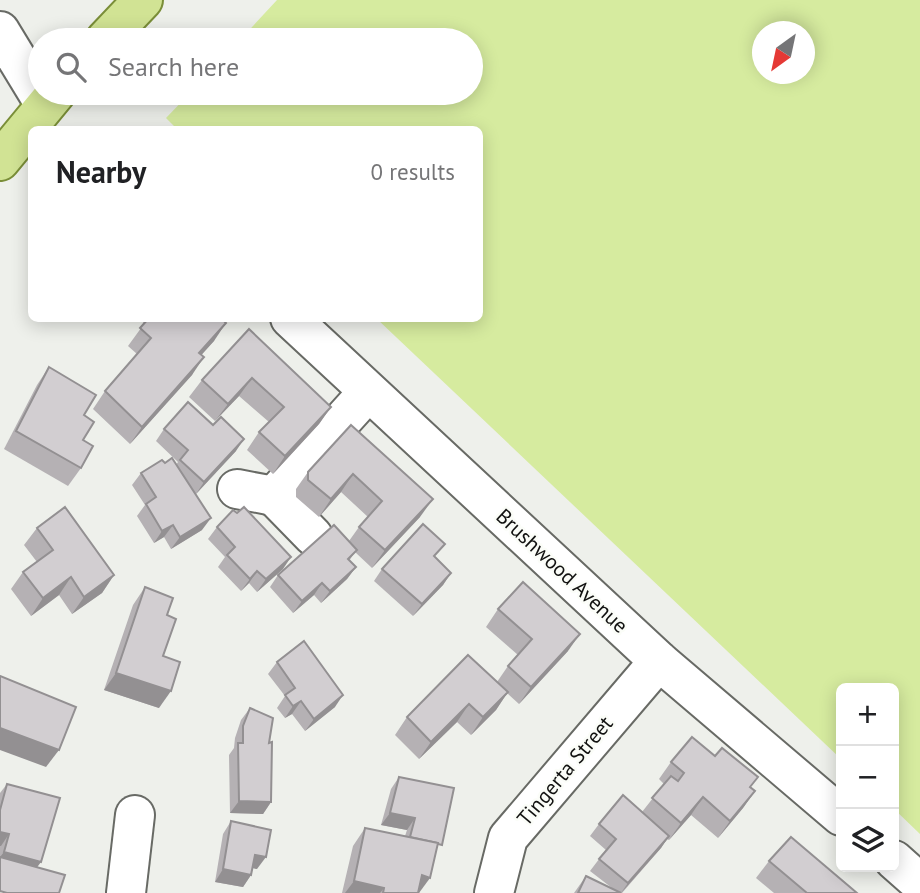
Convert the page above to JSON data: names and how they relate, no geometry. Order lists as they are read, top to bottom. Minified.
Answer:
{"streets":{"street":["Brushwood Avenue","Tingerta Street"]},"crossings":[["Brushwood Avenue","Tingerta Street"]],"north":"bottom left","page":{"search":"Search here","heading":["Nearby","0 results"],"map_buttons":["+","−"]}}
